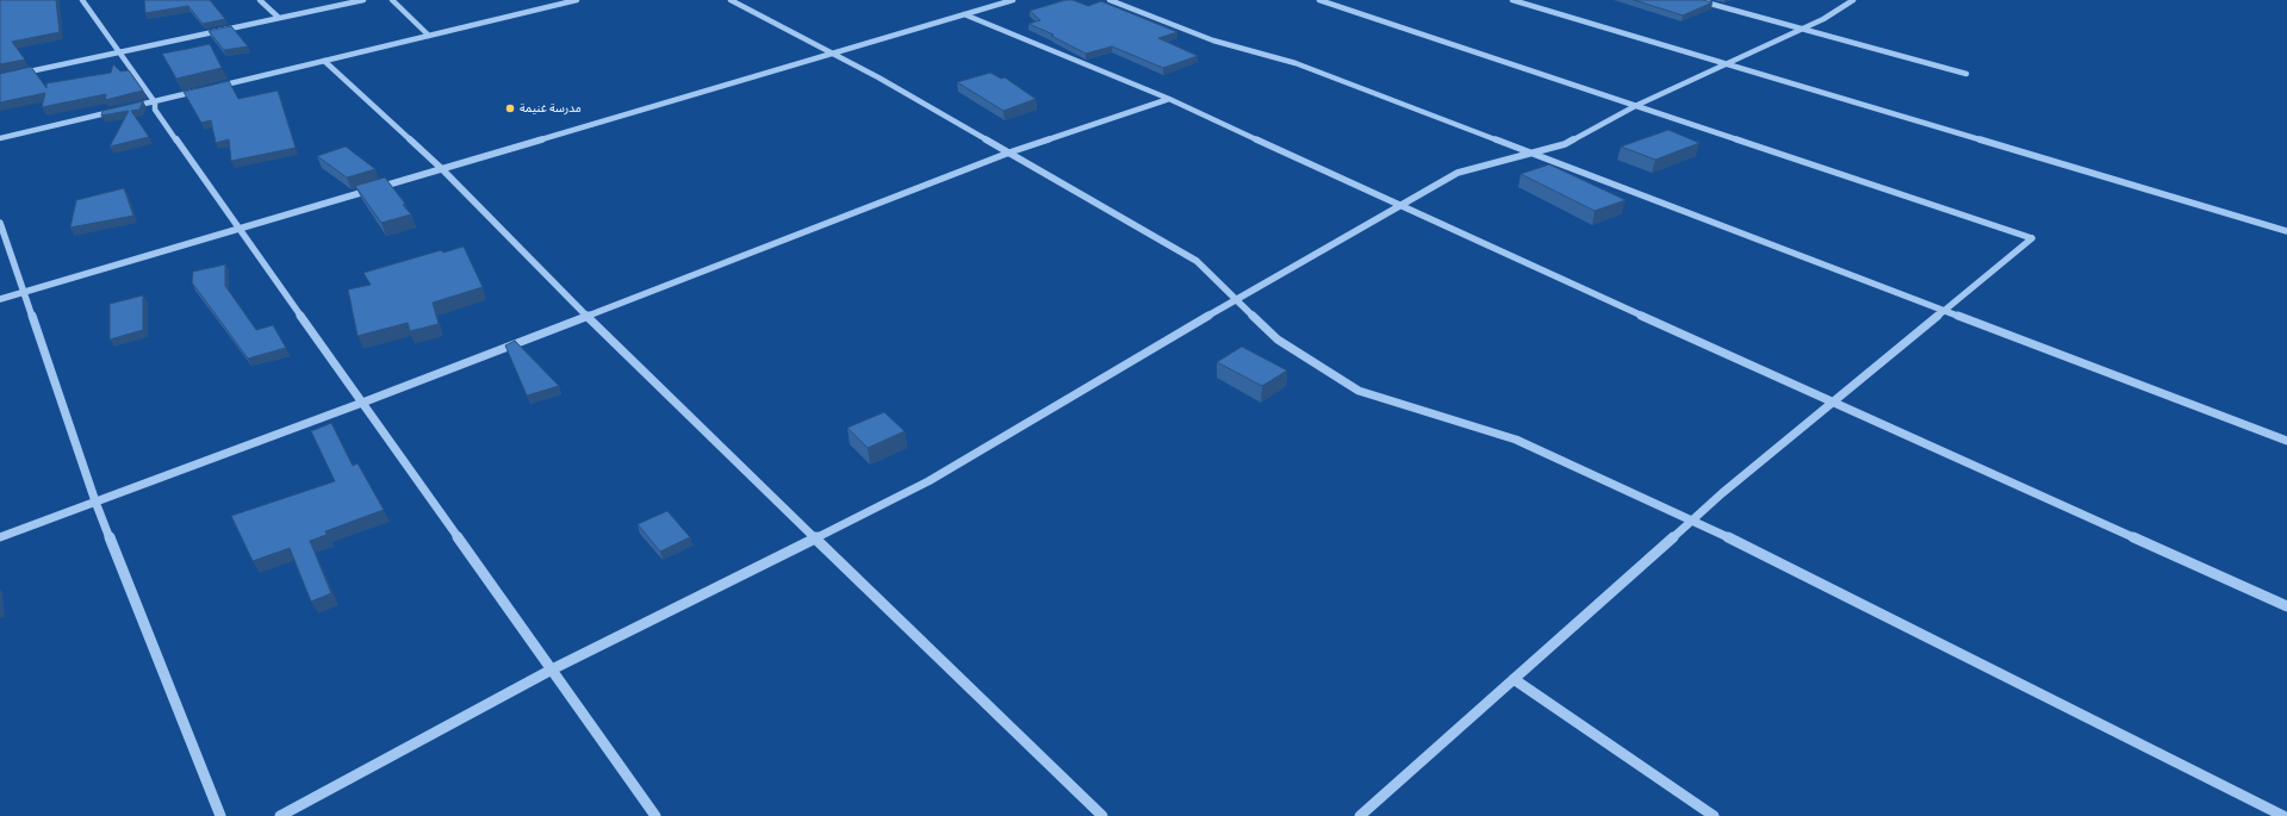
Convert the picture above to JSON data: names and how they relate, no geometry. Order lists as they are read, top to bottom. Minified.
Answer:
{"places":["مدرسة غنيمة"]}
